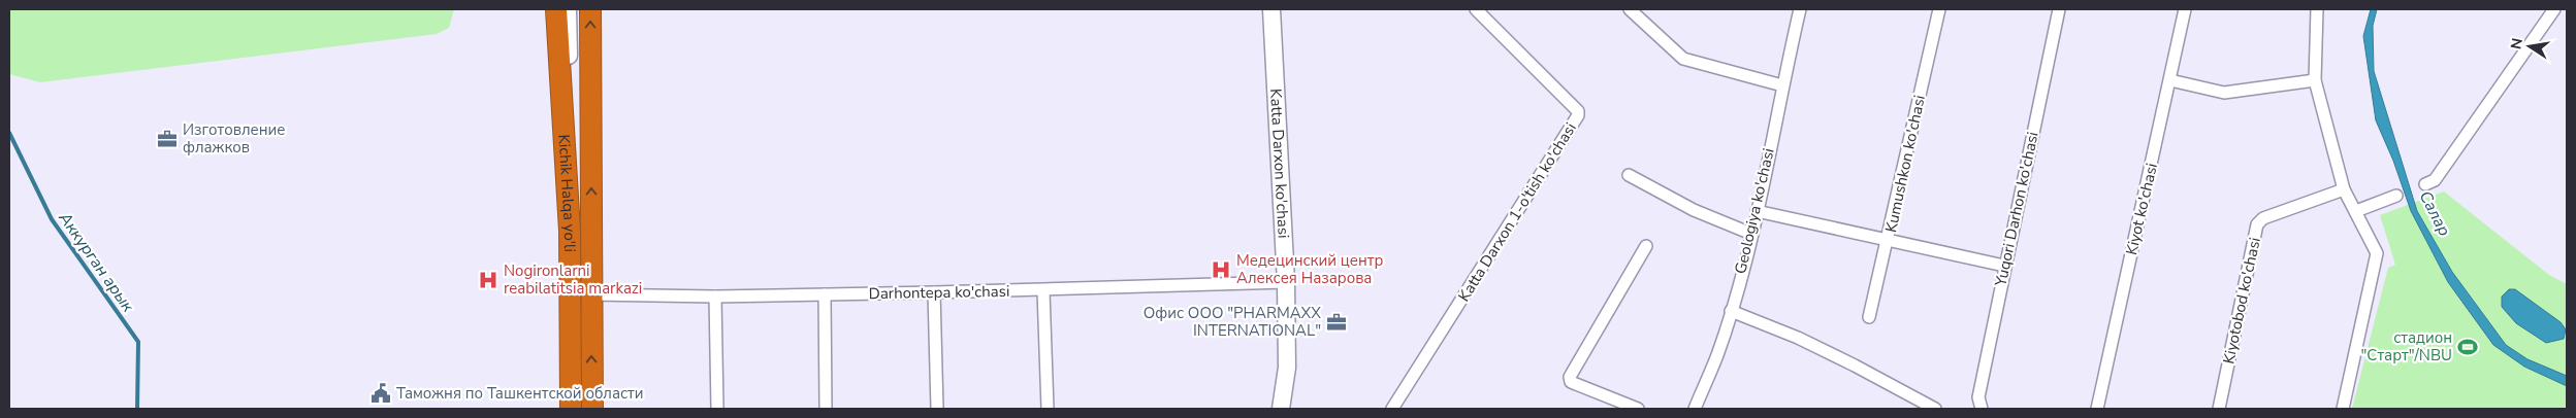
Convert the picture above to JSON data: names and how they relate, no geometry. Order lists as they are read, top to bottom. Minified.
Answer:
{"streets":{"highway":["Kichik Halqa yo'li"],"main road":["Katta Darxon ko'chasi"],"street":["Kumushkon ko'chasi","Yuqori Darhon ko'chasi","Kiyot ko'chasi","Geologiya ko'chasi","Katta Darxon 1-o'tish ko'chasi","Darhontepa ko'chasi","Kiyotobod ko'chasi"]},"crossings":[["Katta Darxon ko'chasi","Darhontepa ko'chasi"],["Kichik Halqa yo'li","Darhontepa ko'chasi"]],"water":["Салар","Аккурган арык"],"places":{"office":["Изготовление флажков","Офис ООО \"PHARMAXX INTERNATIONAL\""],"hospital":["Медецинский центр Алексея Назарова","Nogironlarni reabilatitsia markazi"],"sports":["стадион \"Старт\"/NBU"],"public building":["Таможня по Ташкентской области"]},"north":"left"}
